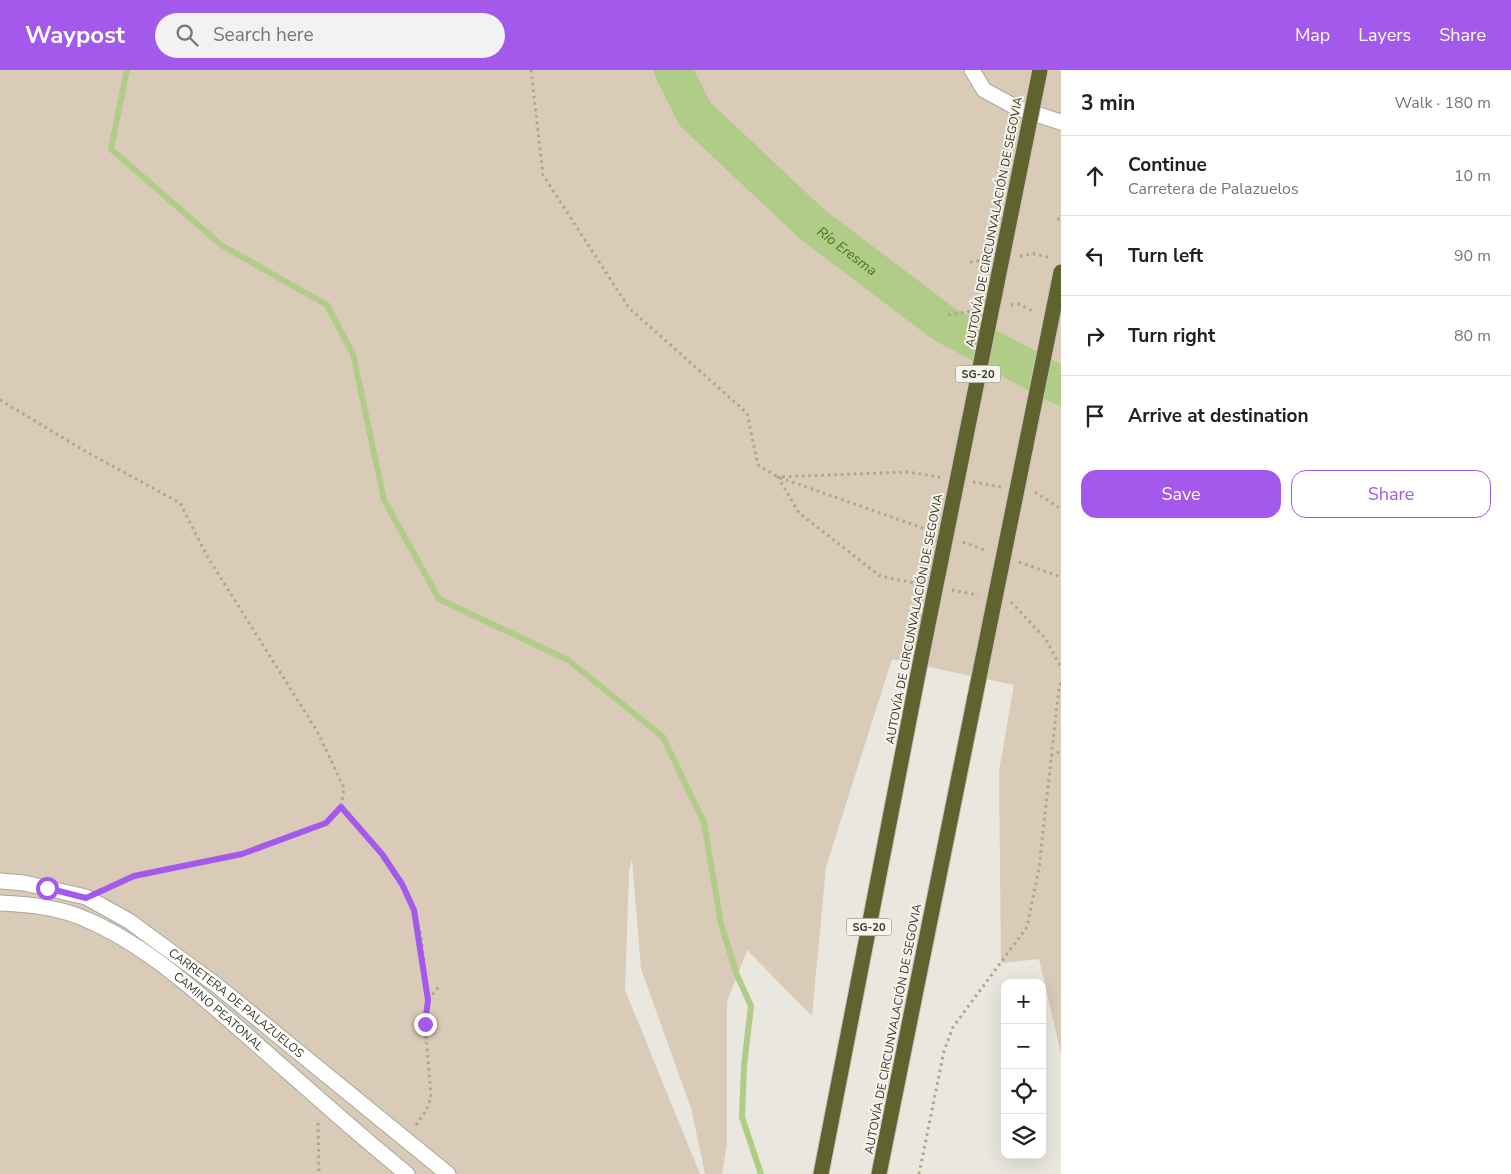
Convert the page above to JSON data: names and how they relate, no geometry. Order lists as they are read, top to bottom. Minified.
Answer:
{"streets":{"highway":["AUTOVÍA DE CIRCUNVALACIÓN DE SEGOVIA","SG-20"],"street":["CARRETERA DE PALAZUELOS","CAMINO PEATONAL"]},"water":["Río Eresma"],"page":{"header":"Waypost","search":"Search here","nav":["Map","Layers","Share"],"heading":["3 min","Walk · 180 m"],"list":[["Continue","Carretera de Palazuelos","10 m"],["Turn left","90 m"],["Turn right","80 m"],"Arrive at destination"],"buttons":["Save","Share"],"map_buttons":["+","−"]}}
